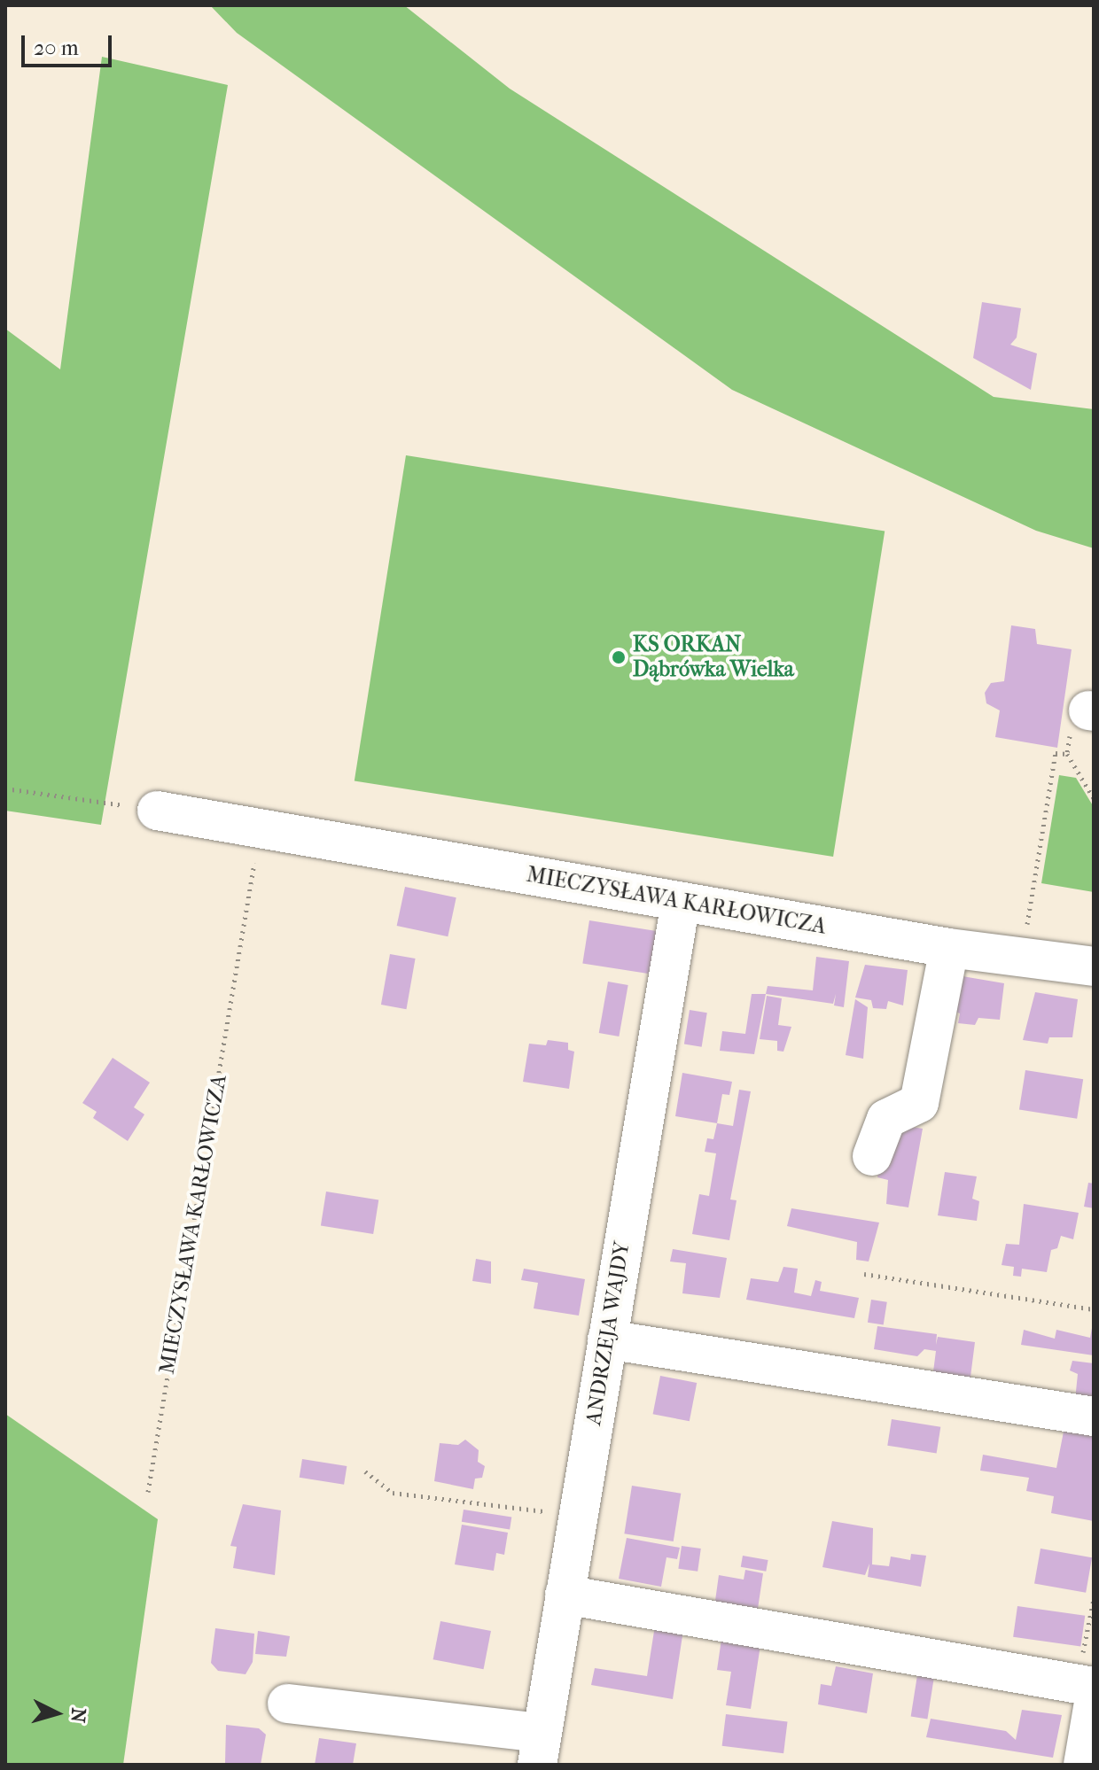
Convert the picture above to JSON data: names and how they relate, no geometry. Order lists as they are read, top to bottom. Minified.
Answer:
{"streets":{"street":["MIECZYSŁAWA KARŁOWICZA","ANDRZEJA WAJDY"]},"crossings":[["MIECZYSŁAWA KARŁOWICZA","ANDRZEJA WAJDY"]],"places":["KS ORKAN Dąbrówka Wielka"],"scale_bar":"20 m","north":"right"}
